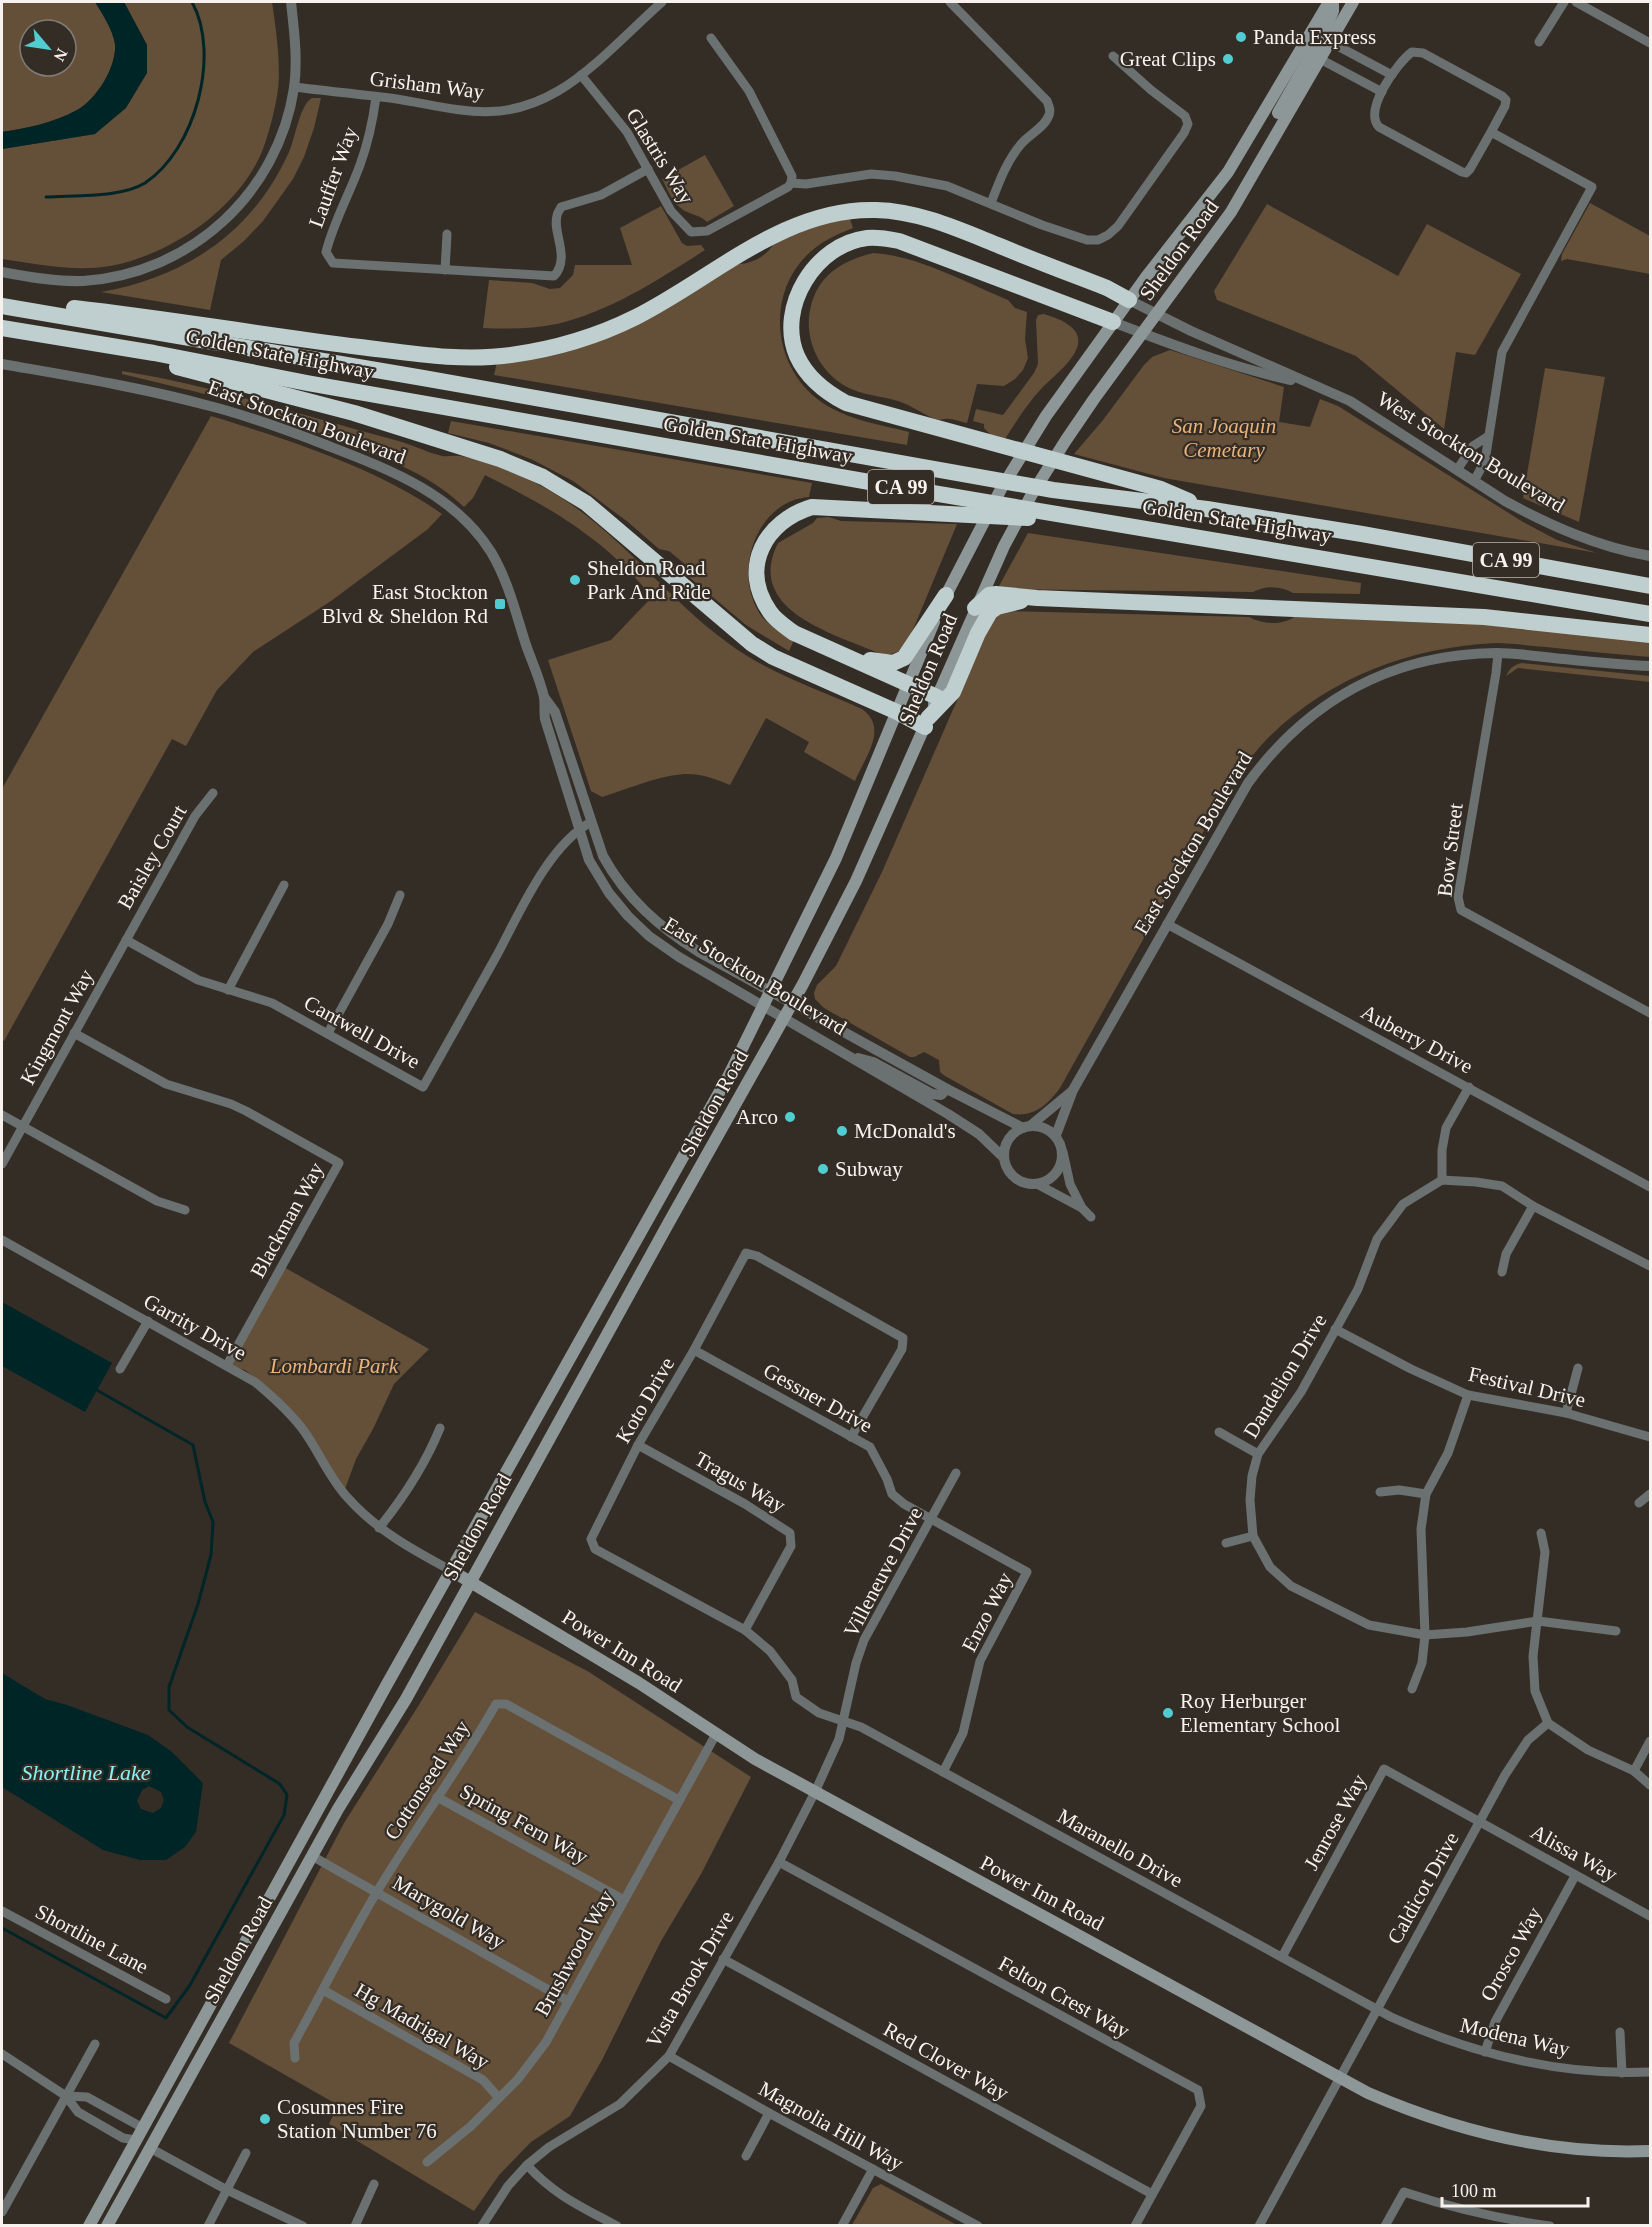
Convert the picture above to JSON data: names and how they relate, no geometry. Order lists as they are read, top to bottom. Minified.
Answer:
{"streets":{"highway":["Golden State Highway","CA 99"],"main road":["Sheldon Road","Power Inn Road"],"street":["Grisham Way","Glastris Way","Lauffer Way","East Stockton Boulevard","West Stockton Boulevard","Bow Street","Baisley Court","Kingmont Way","Cantwell Drive","Auberry Drive","Blackman Way","Garrity Drive","Dandelion Drive","Festival Drive","Gessner Drive","Koto Drive","Tragus Way","Villeneuve Drive","Enzo Way","Cottonseed Way","Jenrose Way","Spring Fern Way","Maranello Drive","Alissa Way","Caldicot Drive","Marygold Way","Shortline Lane","Brushwood Way","Orosco Way","Vista Brook Drive","Felton Crest Way","Hg Madrigal Way","Modena Way","Red Clover Way","Magnolia Hill Way"]},"crossings":[["Grisham Way","Glastris Way"],["Grisham Way","Lauffer Way"],["Glastris Way","Lauffer Way"],["Sheldon Road","East Stockton Boulevard"],["Sheldon Road","West Stockton Boulevard"],["Sheldon Road","Garrity Drive"],["Sheldon Road","Power Inn Road"],["Sheldon Road","Marygold Way"],["East Stockton Boulevard","Bow Street"],["East Stockton Boulevard","Cantwell Drive"],["East Stockton Boulevard","Auberry Drive"],["Baisley Court","Kingmont Way"],["Baisley Court","Cantwell Drive"],["Kingmont Way","Cantwell Drive"],["Kingmont Way","Blackman Way"],["Blackman Way","Garrity Drive"],["Garrity Drive","Power Inn Road"],["Dandelion Drive","Festival Drive"],["Gessner Drive","Koto Drive"],["Gessner Drive","Villeneuve Drive"],["Gessner Drive","Enzo Way"],["Koto Drive","Tragus Way"],["Koto Drive","Villeneuve Drive"],["Koto Drive","Maranello Drive"],["Villeneuve Drive","Enzo Way"],["Villeneuve Drive","Power Inn Road"],["Villeneuve Drive","Maranello Drive"],["Villeneuve Drive","Vista Brook Drive"],["Enzo Way","Maranello Drive"],["Power Inn Road","Caldicot Drive"],["Power Inn Road","Brushwood Way"],["Power Inn Road","Vista Brook Drive"],["Cottonseed Way","Spring Fern Way"],["Cottonseed Way","Marygold Way"],["Cottonseed Way","Brushwood Way"],["Cottonseed Way","Hg Madrigal Way"],["Jenrose Way","Maranello Drive"],["Jenrose Way","Alissa Way"],["Jenrose Way","Caldicot Drive"],["Spring Fern Way","Brushwood Way"],["Maranello Drive","Caldicot Drive"],["Maranello Drive","Modena Way"],["Alissa Way","Caldicot Drive"],["Alissa Way","Orosco Way"],["Caldicot Drive","Modena Way"],["Marygold Way","Brushwood Way"],["Brushwood Way","Hg Madrigal Way"],["Orosco Way","Modena Way"],["Vista Brook Drive","Felton Crest Way"],["Vista Brook Drive","Red Clover Way"],["Vista Brook Drive","Magnolia Hill Way"],["Felton Crest Way","Red Clover Way"]],"water":["Shortline Lake"],"parks":["San Joaquin Cemetary","Lombardi Park"],"places":{"other":["Panda Express","Great Clips","Sheldon Road Park And Ride","Arco","McDonald's","Subway","Roy Herburger Elementary School","Cosumnes Fire Station Number 76"],"transit":["East Stockton Blvd & Sheldon Rd"]},"scale_bar":"100 m","north":"bottom right"}
